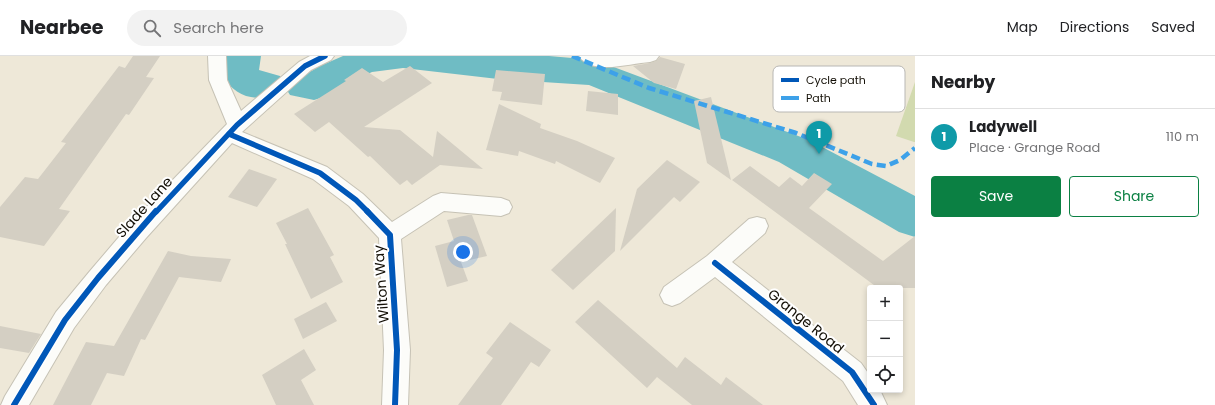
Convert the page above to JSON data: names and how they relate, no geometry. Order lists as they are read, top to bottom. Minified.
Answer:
{"streets":{"street":["Slade Lane","Wilton Way","Grange Road"]},"crossings":[["Slade Lane","Wilton Way"]],"legend":["Cycle path","Path"],"page":{"header":"Nearbee","search":"Search here","nav":["Map","Directions","Saved"],"heading":"Nearby","list":[{"mark":"1","name":"Ladywell","note":"Place · Grange Road","value":"110 m"}],"pins":"1","buttons":["Save","Share"],"map_buttons":["+","−"]}}
